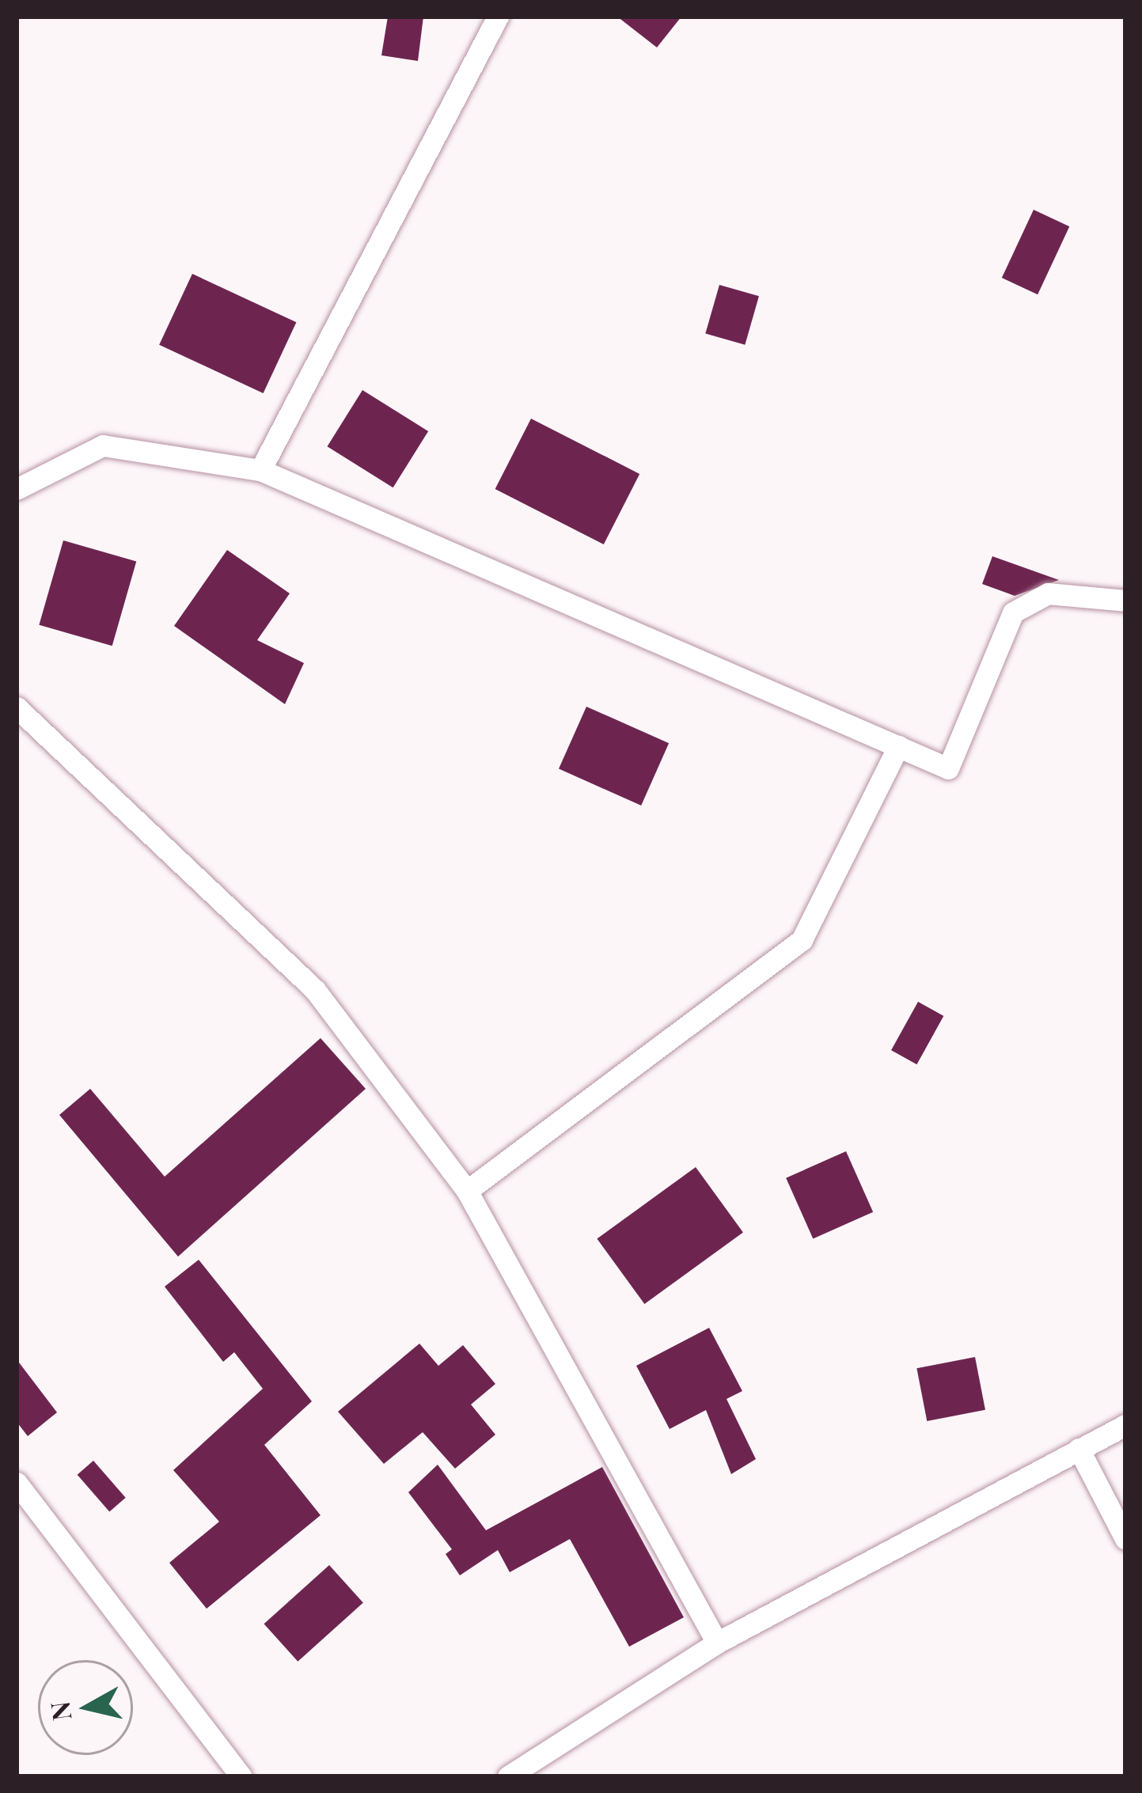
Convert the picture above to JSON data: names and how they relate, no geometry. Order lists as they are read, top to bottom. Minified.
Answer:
{"north":"left"}
